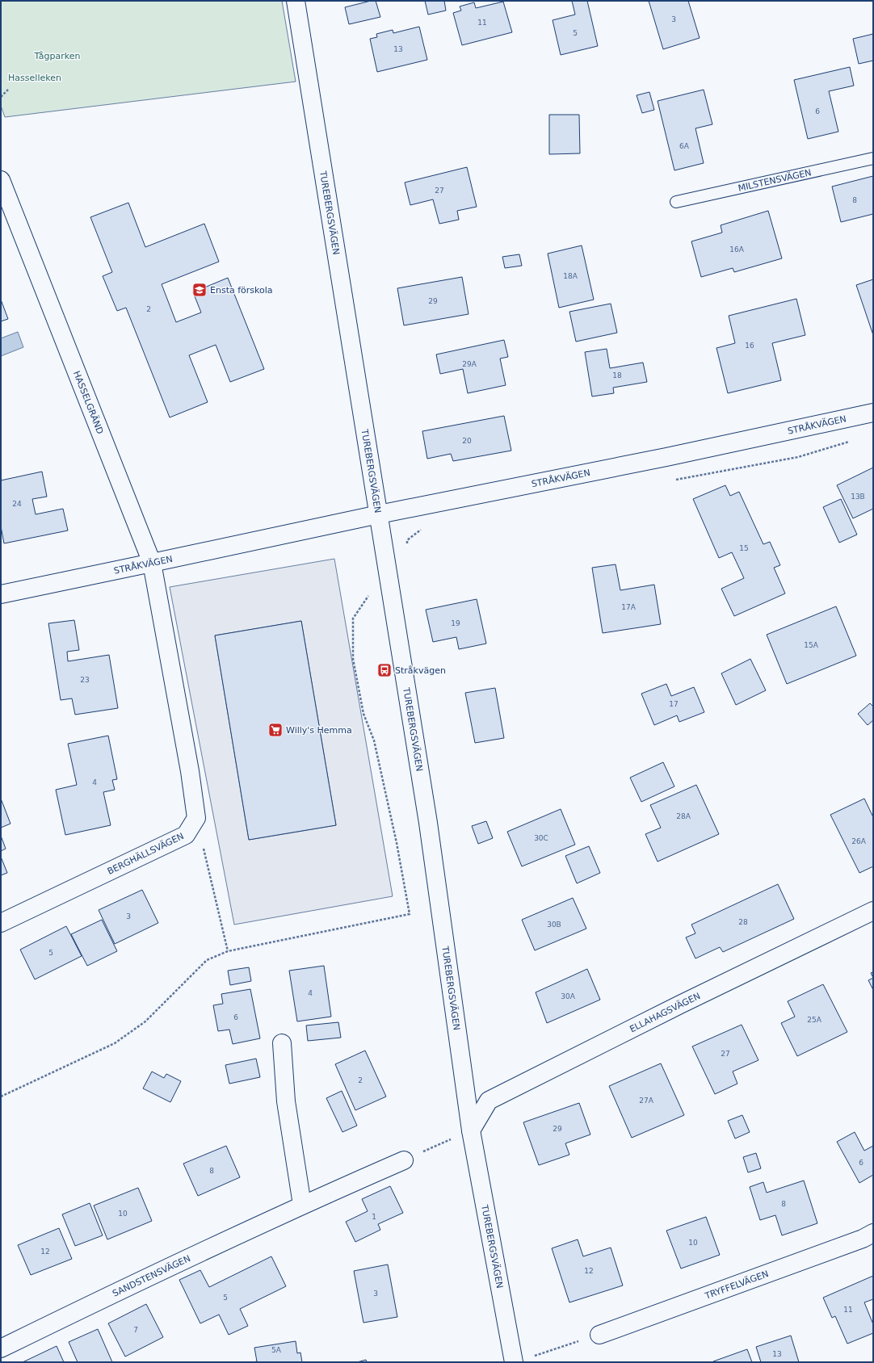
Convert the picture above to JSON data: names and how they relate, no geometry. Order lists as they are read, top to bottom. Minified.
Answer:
{"streets":{"street":["TUREBERGSVÄGEN","HASSELGRÄND","STRÅKVÄGEN","BERGHÄLLSVÄGEN","ELLAHAGSVÄGEN","SANDSTENSVÄGEN","TRYFFELVÄGEN"],"lane":["MILSTENSVÄGEN"]},"crossings":[["TUREBERGSVÄGEN","STRÅKVÄGEN"],["TUREBERGSVÄGEN","ELLAHAGSVÄGEN"],["HASSELGRÄND","STRÅKVÄGEN"],["HASSELGRÄND","BERGHÄLLSVÄGEN"]],"parks":["Tågparken","Hasselleken"],"places":{"school or university":["Ensta förskola"],"bus stop":["Stråkvägen"],"supermarket":["Willy's Hemma"]},"house_numbers":["3","11","5","13","6","6A","27","8","16A","18A","29","2","16","29A","18","20","13B","24","15","17A","19","15A","23","17","4","28A","30C","26A","3","28","30B","5","4","30A","6","25A","27","2","27A","29","6","8","8","10","1","10","12","12","3","5","11","7","5A","13"]}
